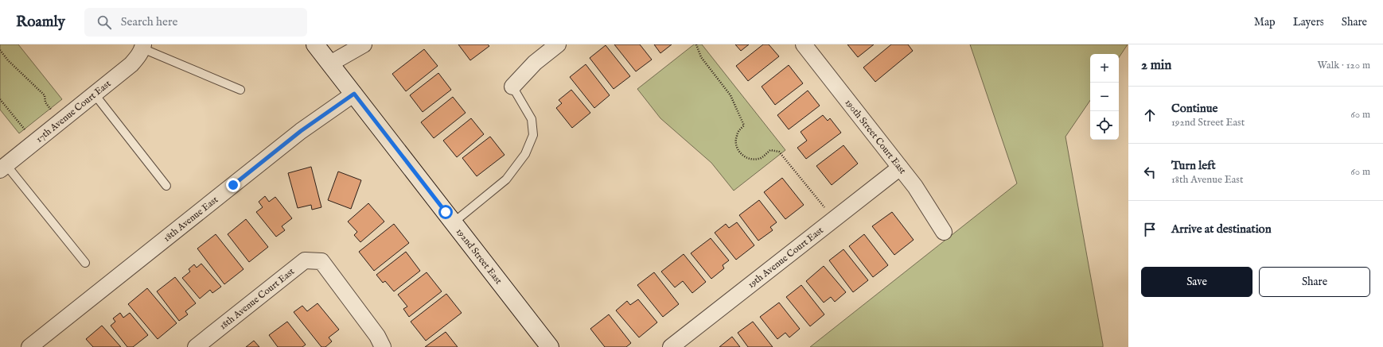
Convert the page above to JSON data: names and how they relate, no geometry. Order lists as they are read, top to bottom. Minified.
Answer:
{"streets":{"street":["17th Avenue Court East","190th Street Court East","18th Avenue East","192nd Street East","19th Avenue Court East","18th Avenue Court East"]},"crossings":[["190th Street Court East","19th Avenue Court East"],["18th Avenue East","192nd Street East"]],"page":{"header":"Roamly","search":"Search here","nav":["Map","Layers","Share"],"heading":["2 min","Walk · 120 m"],"map_buttons":["+","−"],"list":[["Continue","192nd Street East","60 m"],["Turn left","18th Avenue East","60 m"],"Arrive at destination"],"buttons":["Save","Share"]}}
